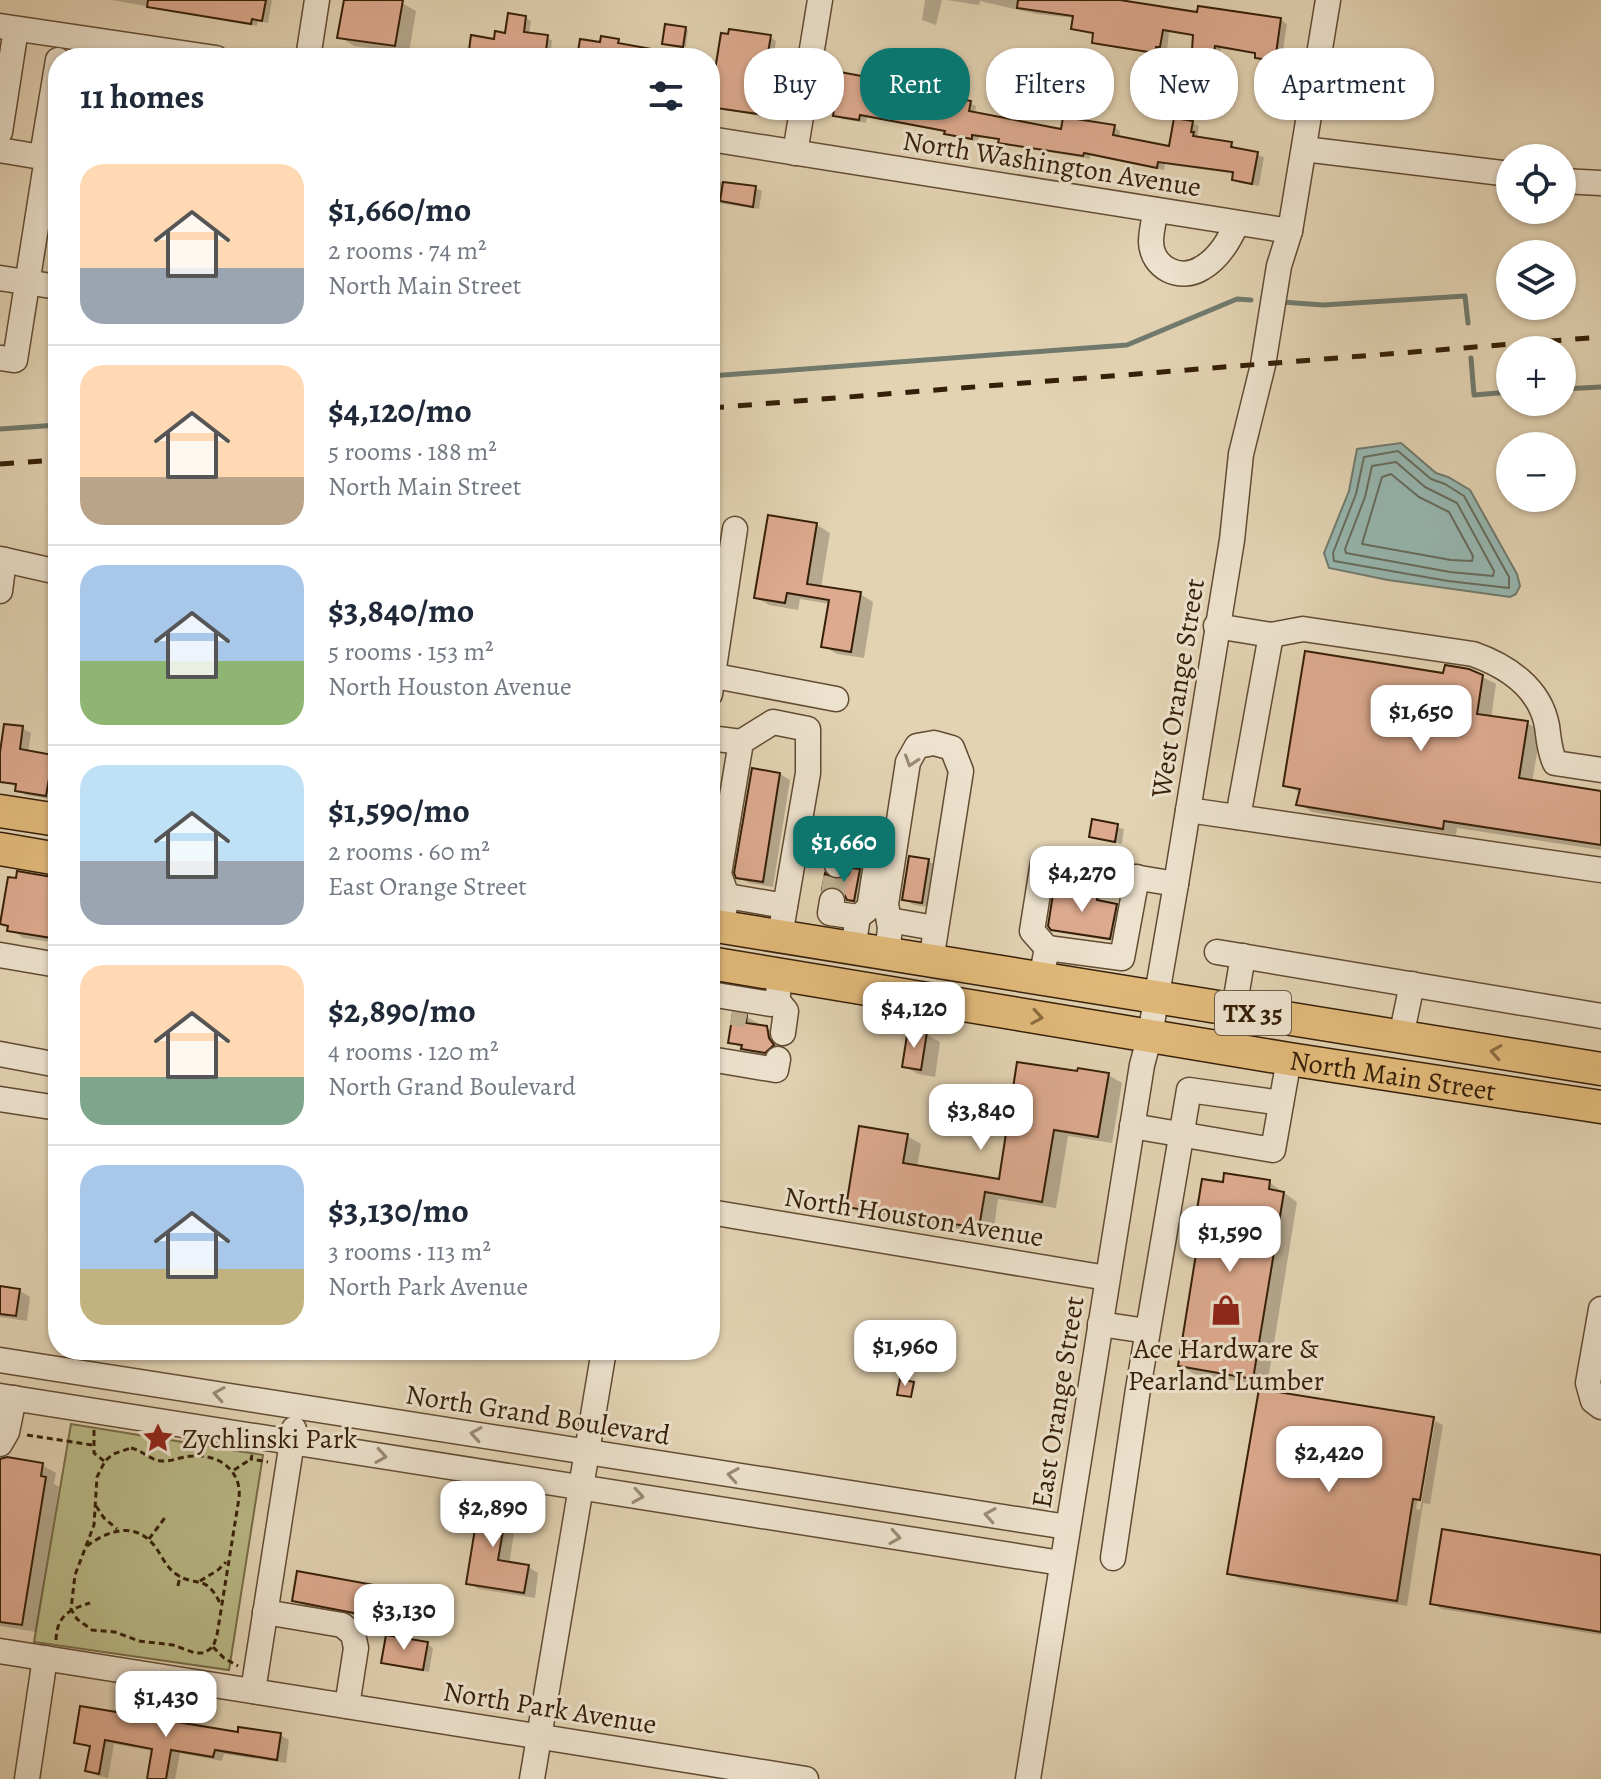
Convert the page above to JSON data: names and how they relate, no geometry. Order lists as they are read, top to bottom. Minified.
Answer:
{"streets":{"main road":["TX 35","North Main Street"],"street":["North Washington Avenue","West Orange Street","North Houston Avenue","East Orange Street","North Grand Boulevard","North Park Avenue"]},"crossings":[["North Washington Avenue","West Orange Street"],["West Orange Street","North Main Street"],["West Orange Street","East Orange Street"],["North Main Street","East Orange Street"],["North Houston Avenue","East Orange Street"],["East Orange Street","North Grand Boulevard"]],"places":{"shop":["Ace Hardware & Pearland Lumber"],"place":["Zychlinski Park"]},"page":{"chip":["Buy","Rent","Filters","New","Apartment"],"heading":"11 homes","map_buttons":["+","−"],"list":[{"name":"$1,660/mo","note":"2 rooms · 74 m² · North Main Street"},{"name":"$4,120/mo","note":"5 rooms · 188 m² · North Main Street"},{"name":"$3,840/mo","note":"5 rooms · 153 m² · North Houston Avenue"},{"name":"$1,590/mo","note":"2 rooms · 60 m² · East Orange Street"},{"name":"$2,890/mo","note":"4 rooms · 120 m² · North Grand Boulevard"},{"name":"$3,130/mo","note":"3 rooms · 113 m² · North Park Avenue"}],"price":["$1,650","$1,660","$4,270","$4,120","$3,840","$1,590","$1,960","$2,420","$2,890","$3,130","$1,430"]}}
